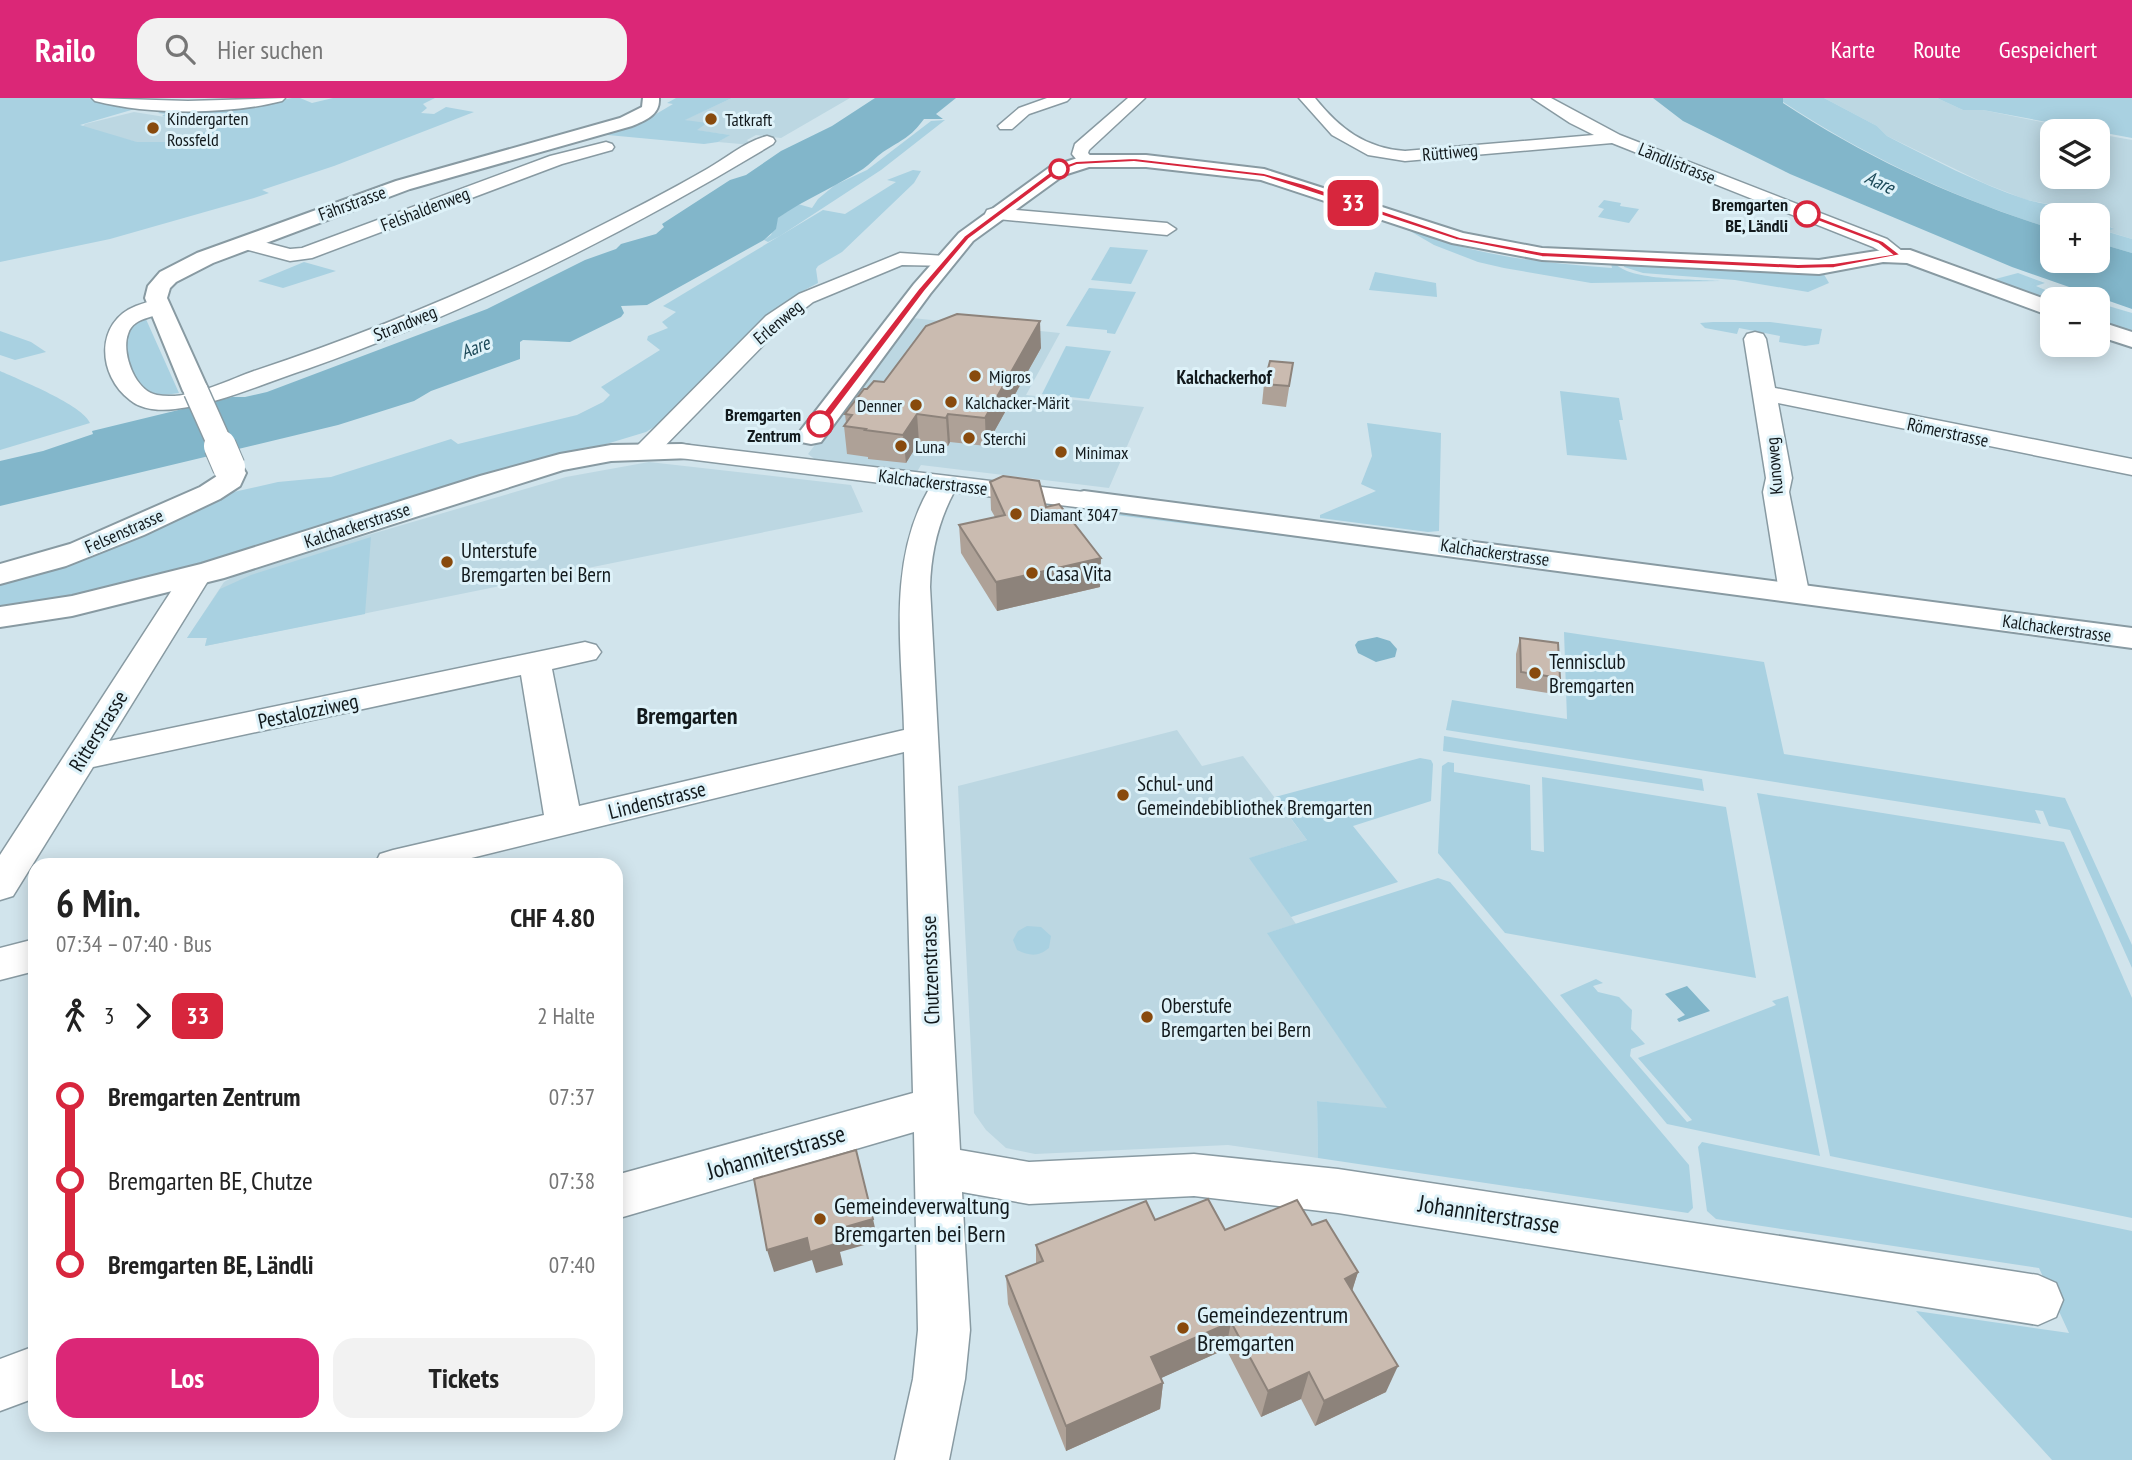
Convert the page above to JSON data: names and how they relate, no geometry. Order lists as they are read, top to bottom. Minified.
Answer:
{"streets":{"street":["Rüttiweg","Ländlistrasse","Fährstrasse","Felshaldenweg","Erlenweg","Strandweg","Römerstrasse","Kunoweg","Kalchackerstrasse","Felsenstrasse","Pestalozziweg","Ritterstrasse","Lindenstrasse","Chutzenstrasse","Johanniterstrasse"]},"crossings":[["Rüttiweg","Ländlistrasse"],["Fährstrasse","Felshaldenweg"],["Fährstrasse","Strandweg"],["Fährstrasse","Felsenstrasse"],["Erlenweg","Kalchackerstrasse"],["Strandweg","Felsenstrasse"],["Römerstrasse","Kunoweg"],["Kunoweg","Kalchackerstrasse"],["Kalchackerstrasse","Ritterstrasse"],["Kalchackerstrasse","Chutzenstrasse"],["Pestalozziweg","Ritterstrasse"],["Lindenstrasse","Chutzenstrasse"],["Chutzenstrasse","Johanniterstrasse"]],"districts":["Kalchackerhof","Bremgarten"],"water":["Aare"],"places":["Tatkraft","Kindergarten Rossfeld","Bremgarten BE, Ländli","Migros","Kalchacker-Märit","Denner","Bremgarten Zentrum","Sterchi","Luna","Minimax","Diamant 3047","Unterstufe Bremgarten bei Bern","Casa Vita","Tennisclub Bremgarten","Schul- und Gemeindebibliothek Bremgarten","Oberstufe Bremgarten bei Bern","Gemeindeverwaltung Bremgarten bei Bern","Gemeindezentrum Bremgarten"],"lines":["bus line 33"],"page":{"header":"Railo","search":"Hier suchen","nav":["Karte","Route","Gespeichert"],"on_map":"33","map_buttons":["+","−"],"heading":["6 Min.","07:34 – 07:40 · Bus","CHF 4.80"],"legs":["3","33","2 Halte"],"list":[{"name":"Bremgarten Zentrum","value":"07:37"},{"name":"Bremgarten BE, Chutze","value":"07:38"},{"name":"Bremgarten BE, Ländli","value":"07:40"}],"buttons":["Los","Tickets"]}}
